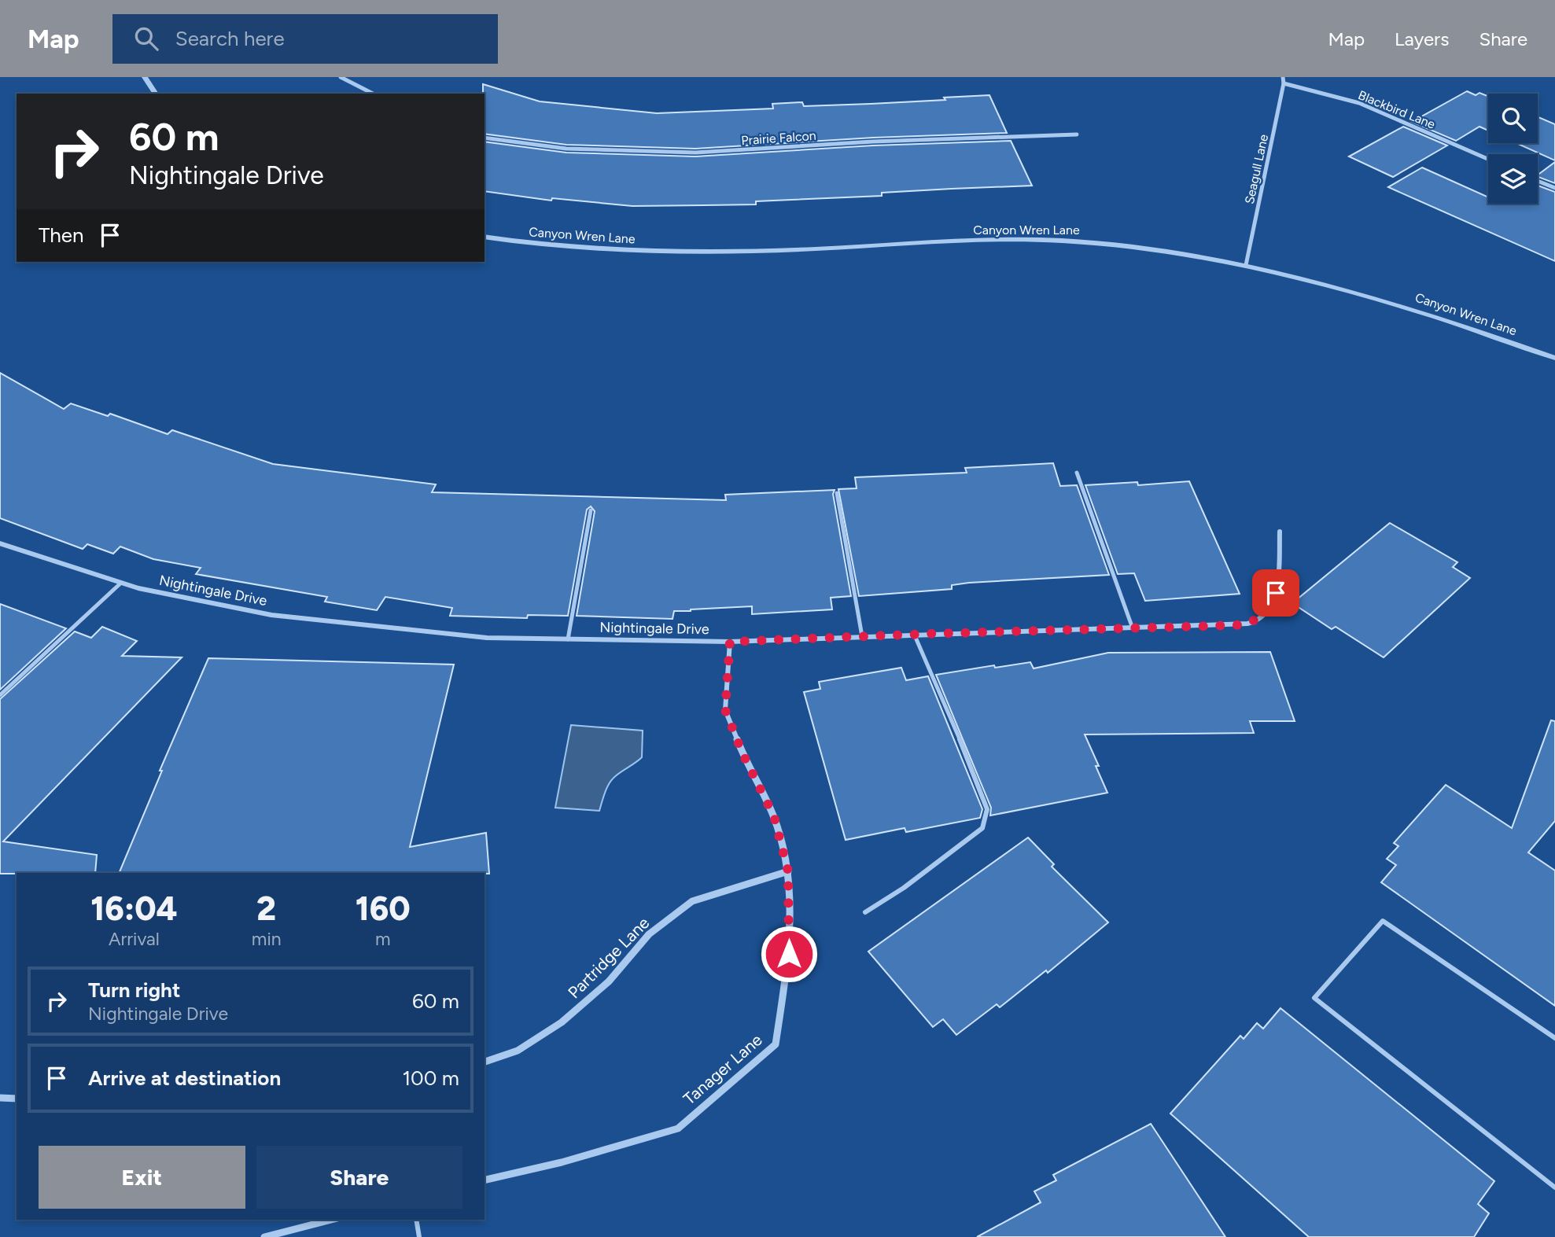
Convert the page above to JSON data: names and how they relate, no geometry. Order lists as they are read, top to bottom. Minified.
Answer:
{"streets":{"street":["Blackbird Lane","Prairie Falcon","Seagull Lane","Canyon Wren Lane","Nightingale Drive","Partridge Lane","Tanager Lane"]},"crossings":[["Blackbird Lane","Seagull Lane"],["Seagull Lane","Canyon Wren Lane"],["Nightingale Drive","Tanager Lane"],["Partridge Lane","Tanager Lane"]],"page":{"header":"Map","search":"Search here","nav":["Map","Layers","Share"],"turn":["60 m","Nightingale Drive"],"then":"Then","eta":["16:04","Arrival","2","min","160","m"],"list":[{"name":"Turn right","note":"Nightingale Drive","value":"60 m"},{"name":"Arrive at destination","value":"100 m"}],"buttons":["Exit","Share"]}}
